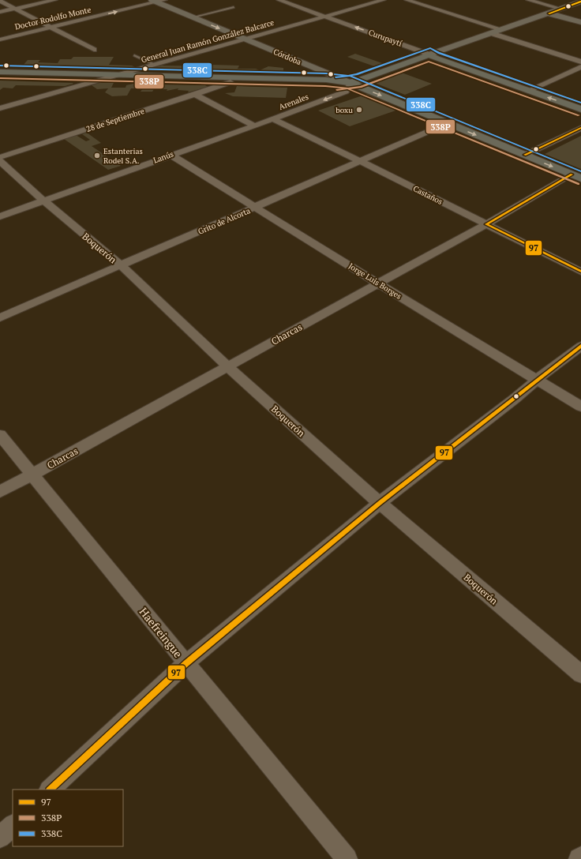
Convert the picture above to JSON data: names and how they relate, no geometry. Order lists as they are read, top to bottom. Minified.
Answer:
{"streets":{"main road":["Curupaytí","Córdoba"],"street":["Doctor Rodolfo Monte","General Juan Ramón González Balcarce","Arenales","28 de Septiembre","Lanús","Castaños","Grito de Alcorta","Boquerón","Jorge Luis Borges","Charcas","Haefreingue"]},"crossings":[["Doctor Rodolfo Monte","Córdoba"],["Curupaytí","General Juan Ramón González Balcarce"],["General Juan Ramón González Balcarce","Córdoba"],["Córdoba","Arenales"],["Córdoba","Grito de Alcorta"],["Córdoba","Charcas"],["Arenales","Lanús"],["Arenales","Castaños"],["Lanús","Castaños"],["Lanús","Boquerón"],["Lanús","Jorge Luis Borges"],["Castaños","Grito de Alcorta"],["Castaños","Charcas"],["Grito de Alcorta","Boquerón"],["Grito de Alcorta","Jorge Luis Borges"],["Boquerón","Charcas"],["Jorge Luis Borges","Charcas"],["Charcas","Haefreingue"]],"one_way":["Doctor Rodolfo Monte","Arenales"],"places":["boxu","Estanterias Rodel S.A."],"lines":["transit line 338C","transit line 338P","transit line 97"],"legend":["97","338P","338C"]}
